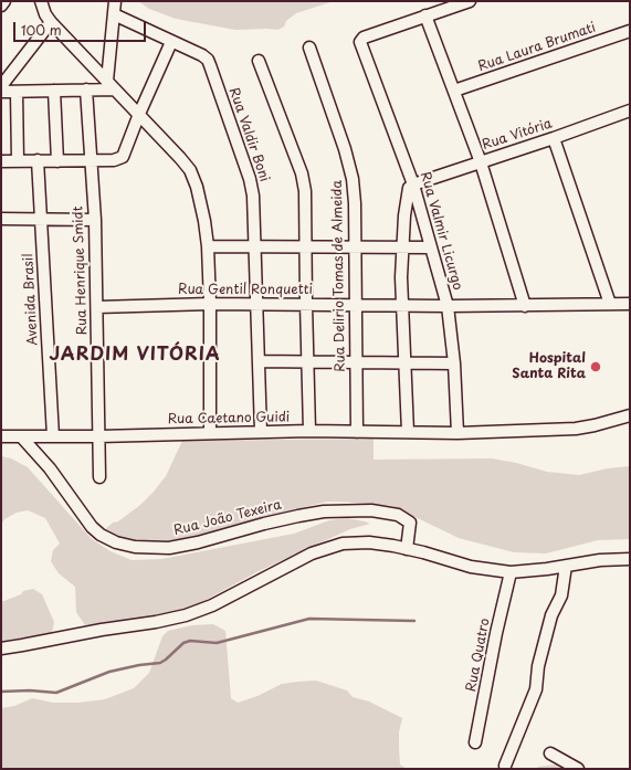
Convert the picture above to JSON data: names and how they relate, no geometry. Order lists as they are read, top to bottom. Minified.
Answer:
{"streets":{"street":["Rua Laura Brumati","Rua Valdir Boni","Rua Vitória","Rua Valmir Licurgo","Rua Henrique Smidt","Rua Delirio Tomas de Almeida","Rua Gentil Ronquetti","Avenida Brasil","Rua Caetano Guidi","Rua João Texeira","Rua Quatro"]},"crossings":[["Rua Valdir Boni","Rua Gentil Ronquetti"],["Rua Valdir Boni","Rua Caetano Guidi"],["Rua Vitória","Rua Valmir Licurgo"],["Rua Valmir Licurgo","Rua Gentil Ronquetti"],["Rua Valmir Licurgo","Rua Caetano Guidi"],["Rua Henrique Smidt","Rua Gentil Ronquetti"],["Rua Henrique Smidt","Rua Caetano Guidi"],["Rua Delirio Tomas de Almeida","Rua Gentil Ronquetti"],["Rua Delirio Tomas de Almeida","Rua Caetano Guidi"],["Avenida Brasil","Rua Caetano Guidi"],["Rua Caetano Guidi","Rua João Texeira"]],"districts":["JARDIM VITÓRIA"],"places":["Hospital Santa Rita"],"scale_bar":"100 m"}
